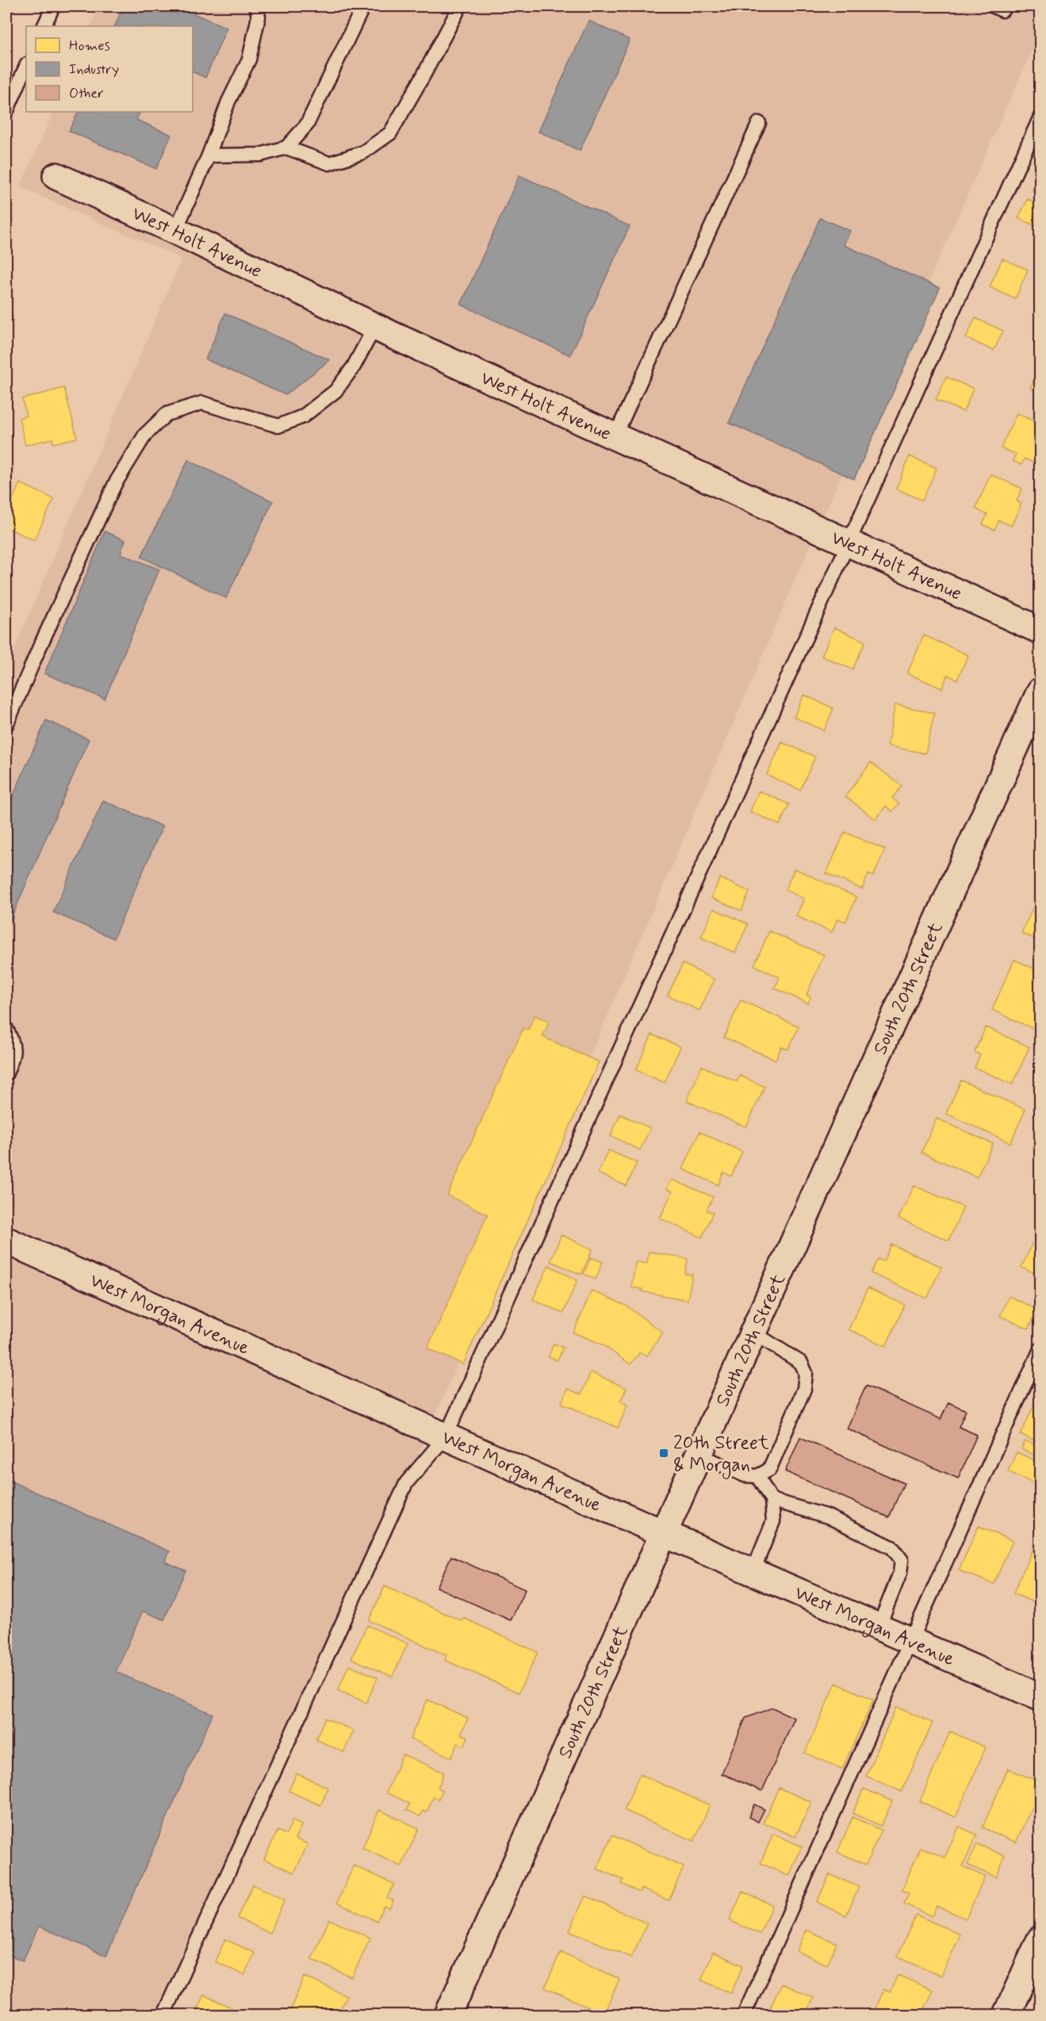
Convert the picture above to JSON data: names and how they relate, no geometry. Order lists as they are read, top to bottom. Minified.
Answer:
{"streets":{"street":["West Holt Avenue","South 20th Street","West Morgan Avenue"]},"crossings":[["South 20th Street","West Morgan Avenue"]],"places":{"transit":["20th Street & Morgan"]},"legend":["Homes","Industry","Other"]}
